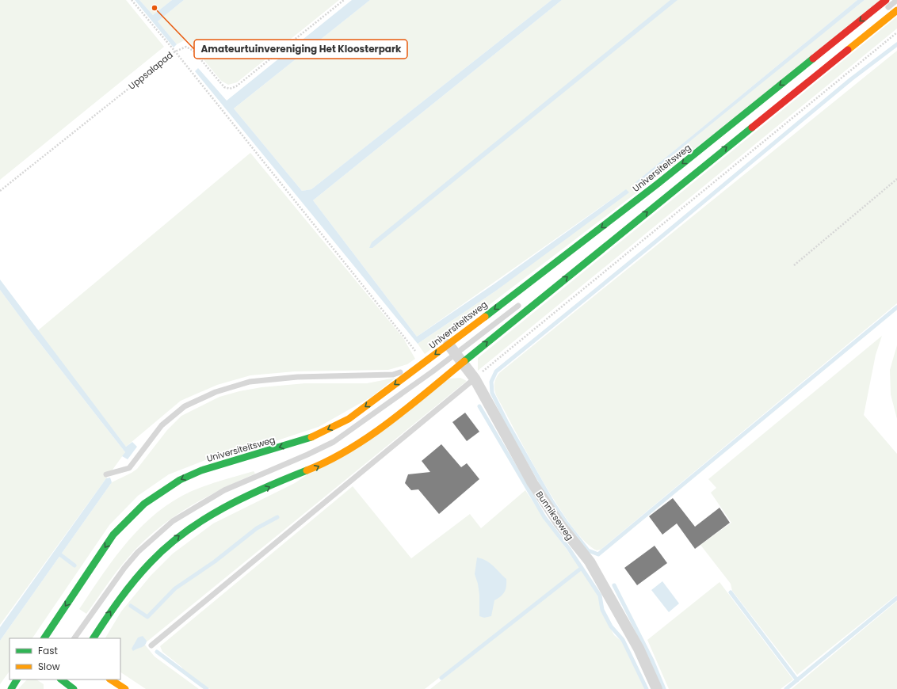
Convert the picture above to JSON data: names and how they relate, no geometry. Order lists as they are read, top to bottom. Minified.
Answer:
{"streets":{"main road":["Universiteitsweg"],"street":["Bunnikseweg"],"path":["Uppsalapad"]},"crossings":[["Universiteitsweg","Bunnikseweg"]],"places":["Amateurtuinvereniging Het Kloosterpark"],"legend":["Fast","Slow"]}
